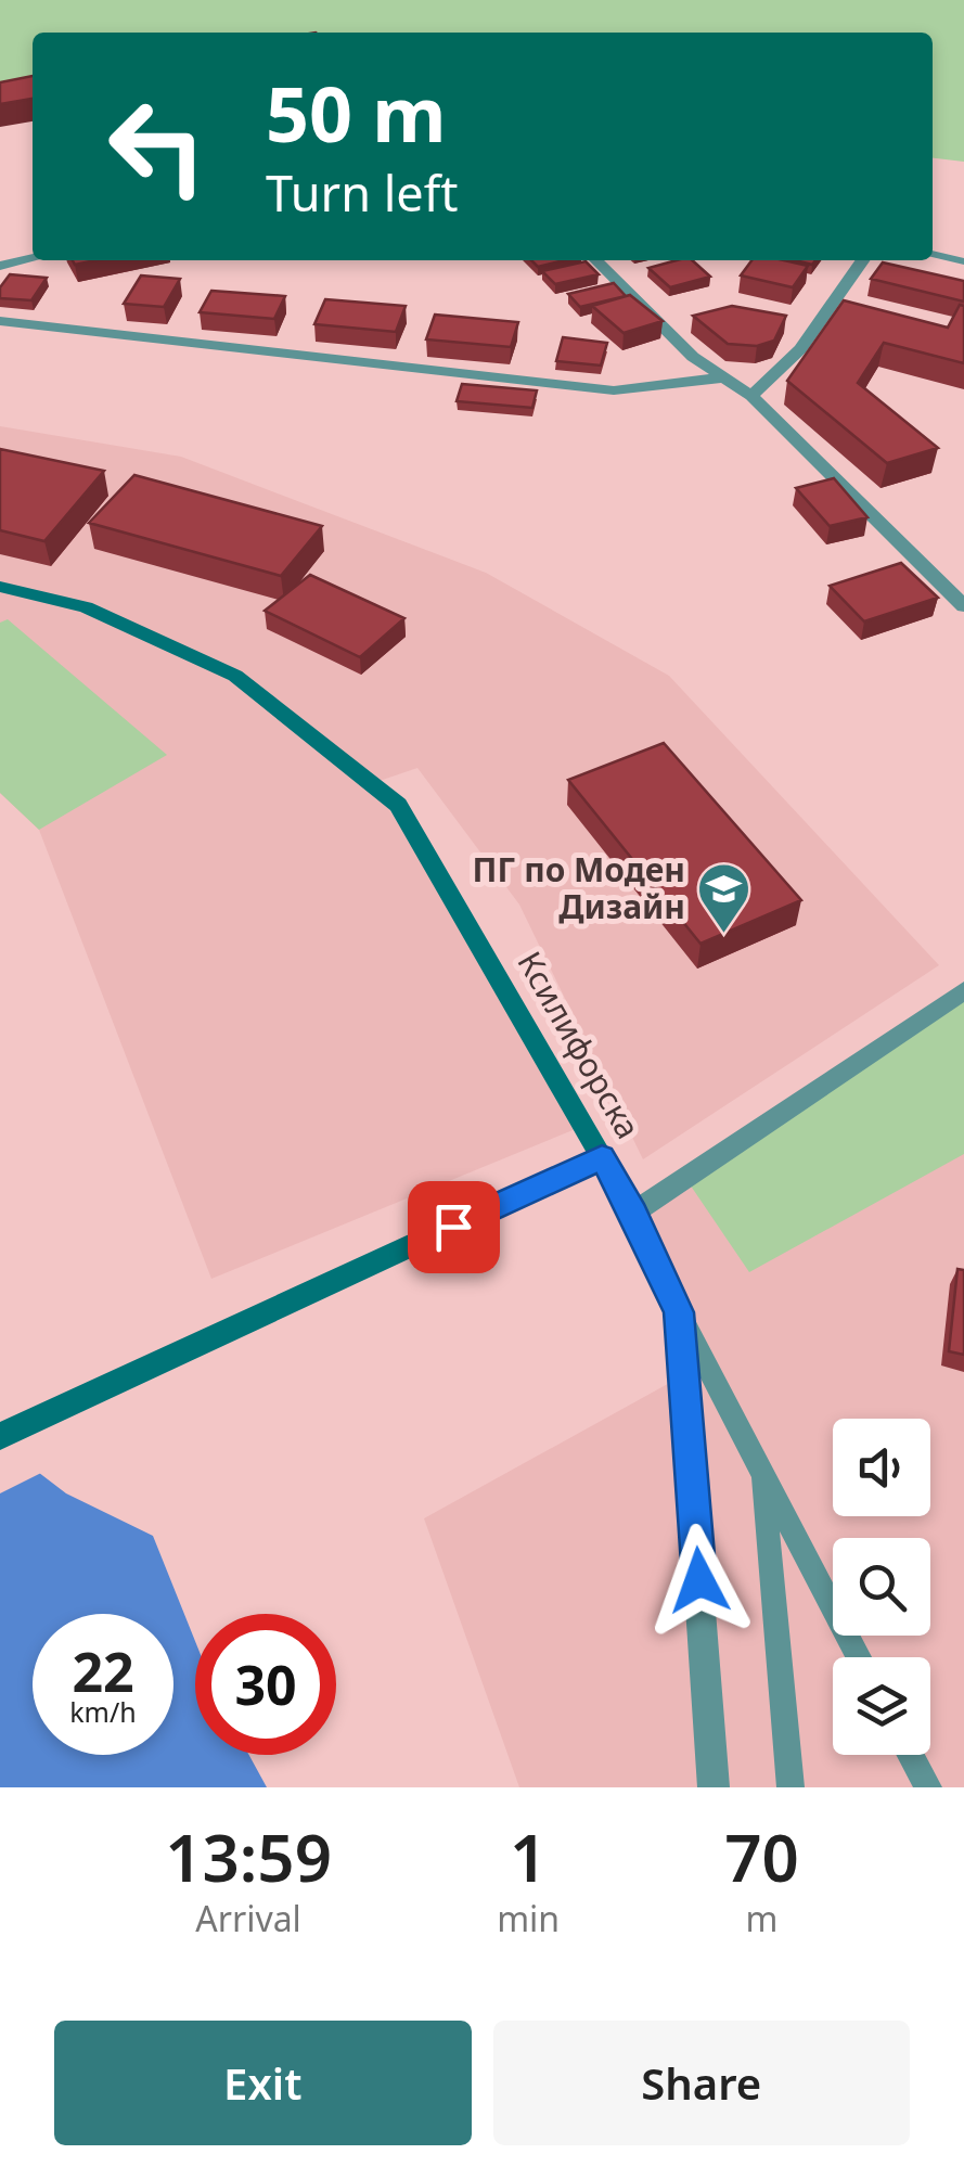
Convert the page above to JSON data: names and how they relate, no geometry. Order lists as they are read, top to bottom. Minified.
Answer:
{"streets":{"street":["Ксилифорска"]},"places":{"school or university":["ПГ по Моден Дизайн"]},"page":{"turn":["50 m","Turn left"],"speed":"22 km/h","limit":"30","eta":["13:59","Arrival","1","min","70","m"],"buttons":["Exit","Share"]}}
